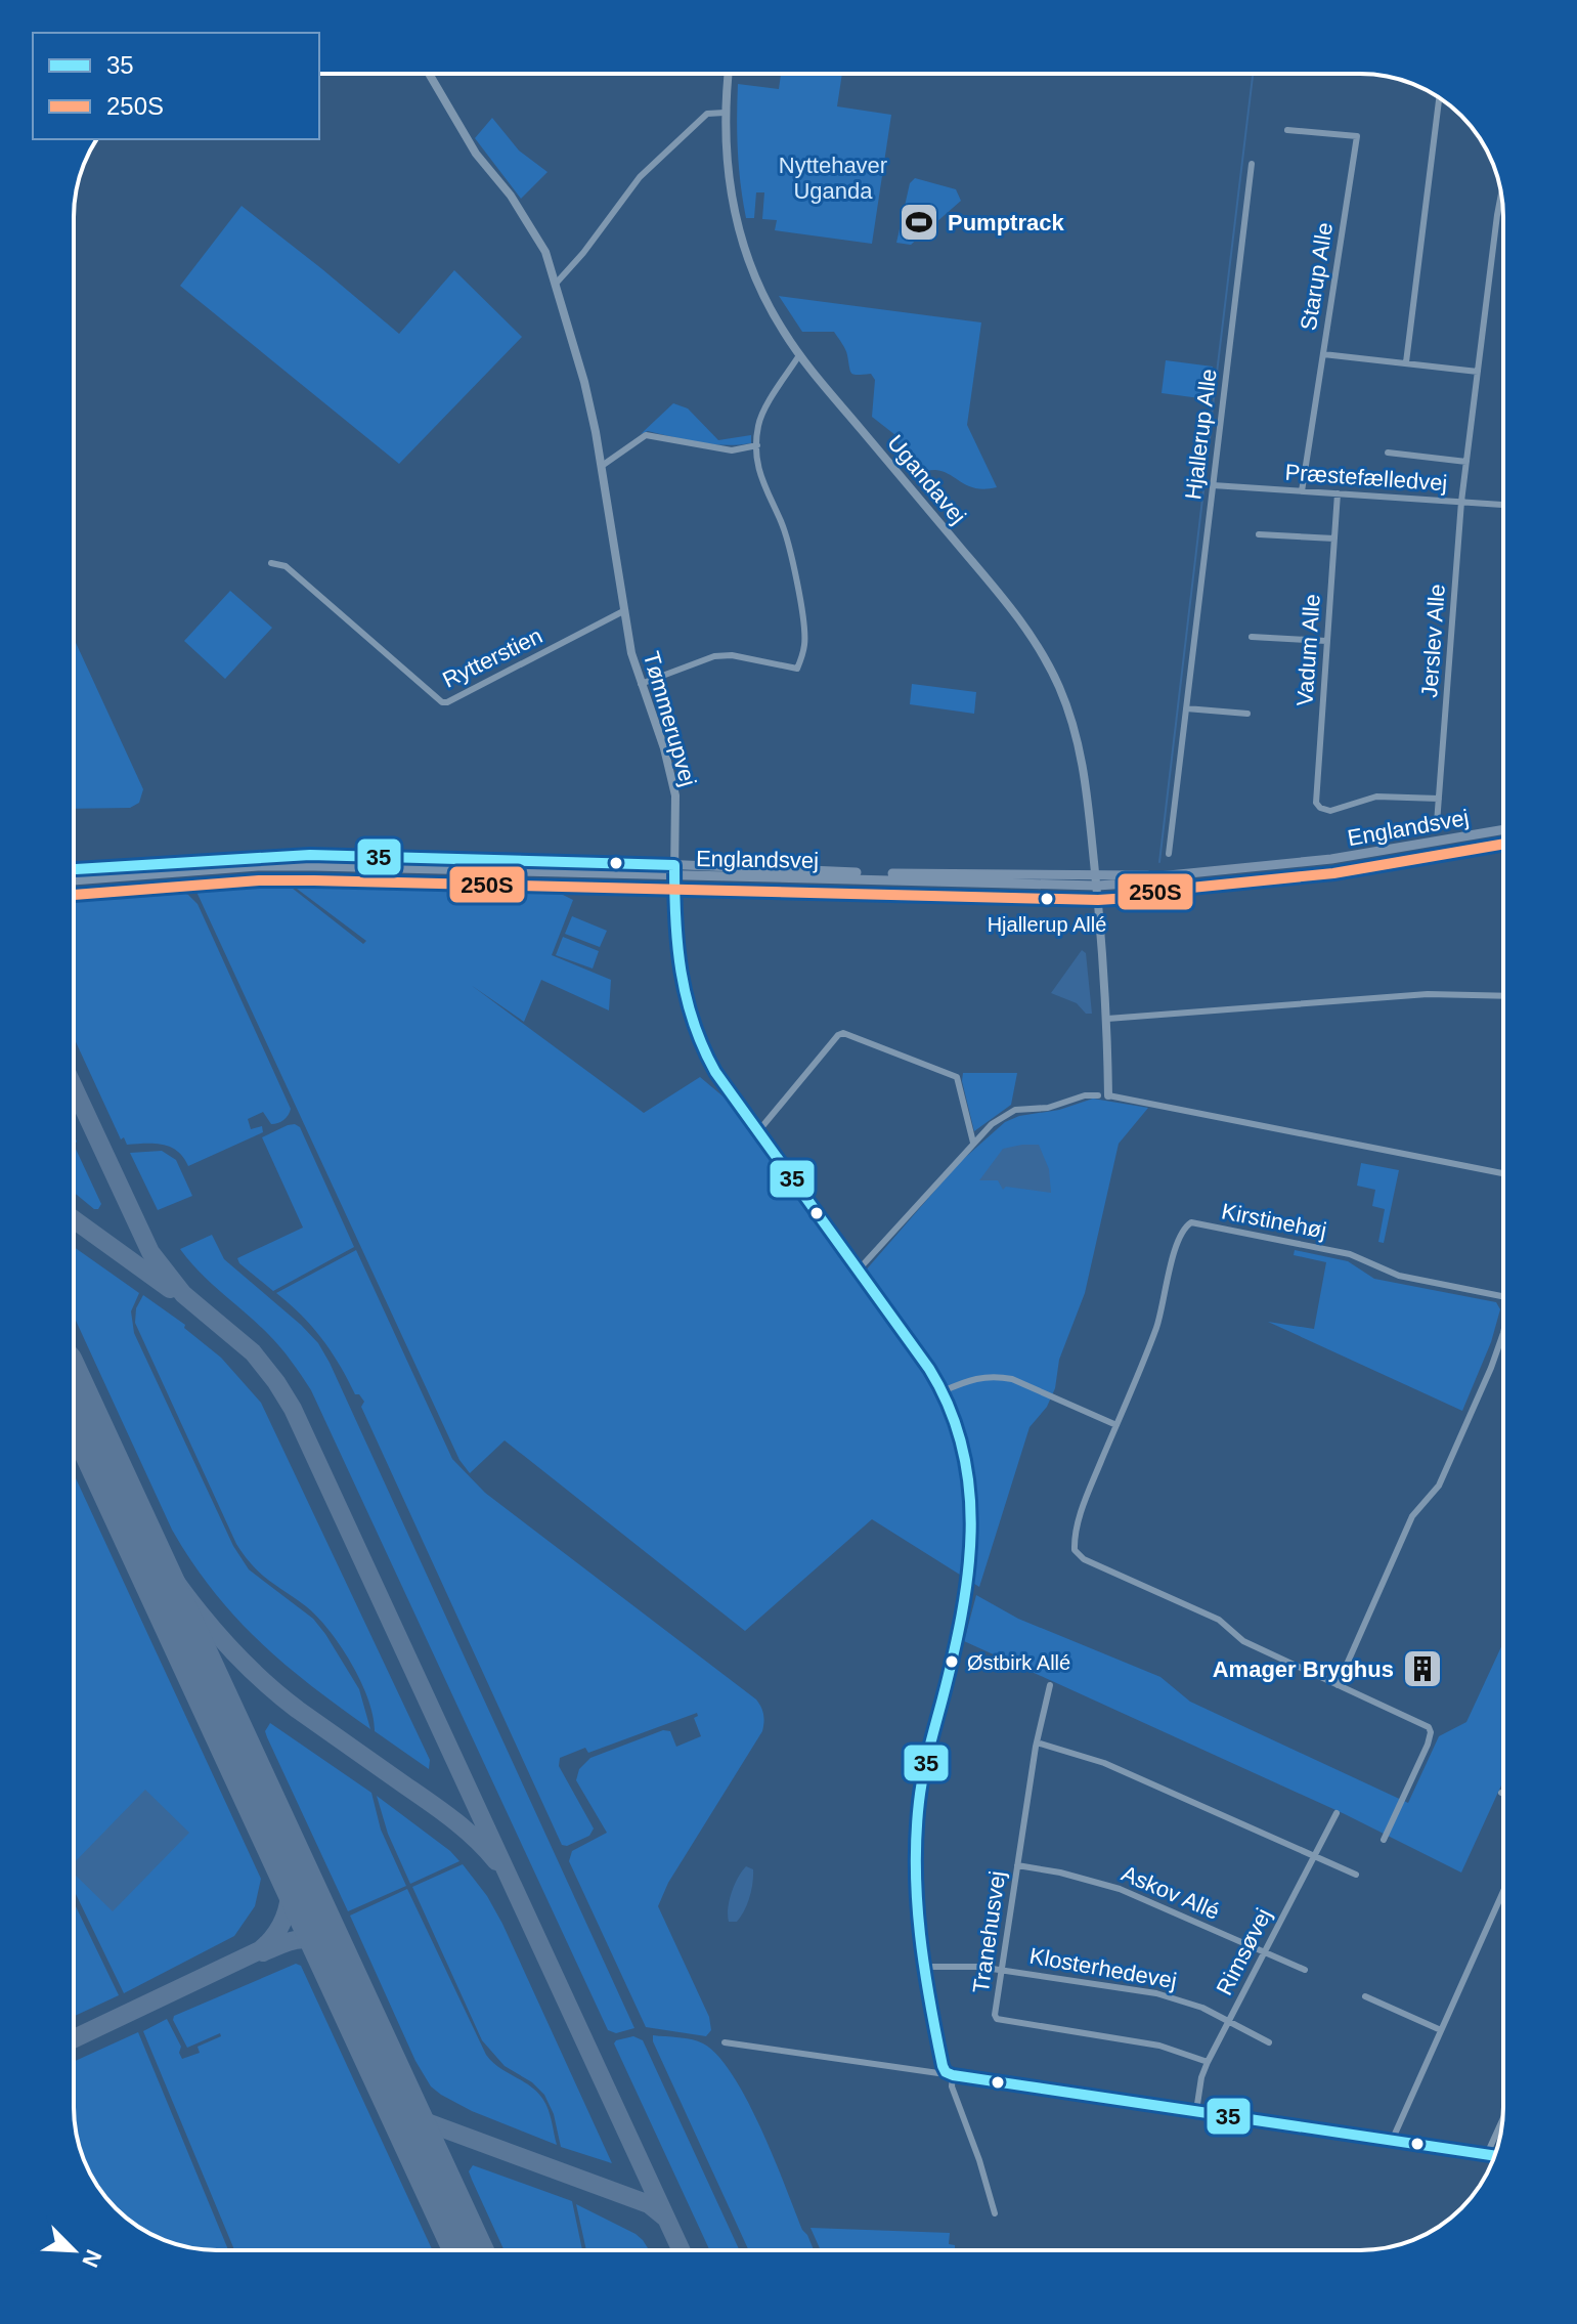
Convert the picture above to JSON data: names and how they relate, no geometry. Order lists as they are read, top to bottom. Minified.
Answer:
{"streets":{"main road":["Englandsvej"],"street":["Starup Alle","Hjallerup Alle","Præstefælledvej","Ugandavej","Jerslev Alle","Vadum Alle","Rytterstien","Tømmerupvej","Kirstinehøj","Askov Allé","Tranehusvej","Rimsøvej","Klosterhedevej"]},"crossings":[["Starup Alle","Præstefælledvej"],["Hjallerup Alle","Præstefælledvej"],["Præstefælledvej","Jerslev Alle"],["Præstefælledvej","Vadum Alle"],["Ugandavej","Englandsvej"],["Jerslev Alle","Vadum Alle"],["Rytterstien","Tømmerupvej"],["Tømmerupvej","Englandsvej"],["Tømmerupvej","Klosterhedevej"],["Askov Allé","Tranehusvej"],["Askov Allé","Rimsøvej"],["Tranehusvej","Rimsøvej"],["Tranehusvej","Klosterhedevej"],["Rimsøvej","Klosterhedevej"]],"parks":["Nyttehaver Uganda"],"places":{"sports":["Pumptrack"],"other":["Hjallerup Allé","Østbirk Allé"],"building":["Amager Bryghus"]},"lines":["transit line 250S","transit line 35"],"legend":["35","250S"],"north":"bottom right"}
